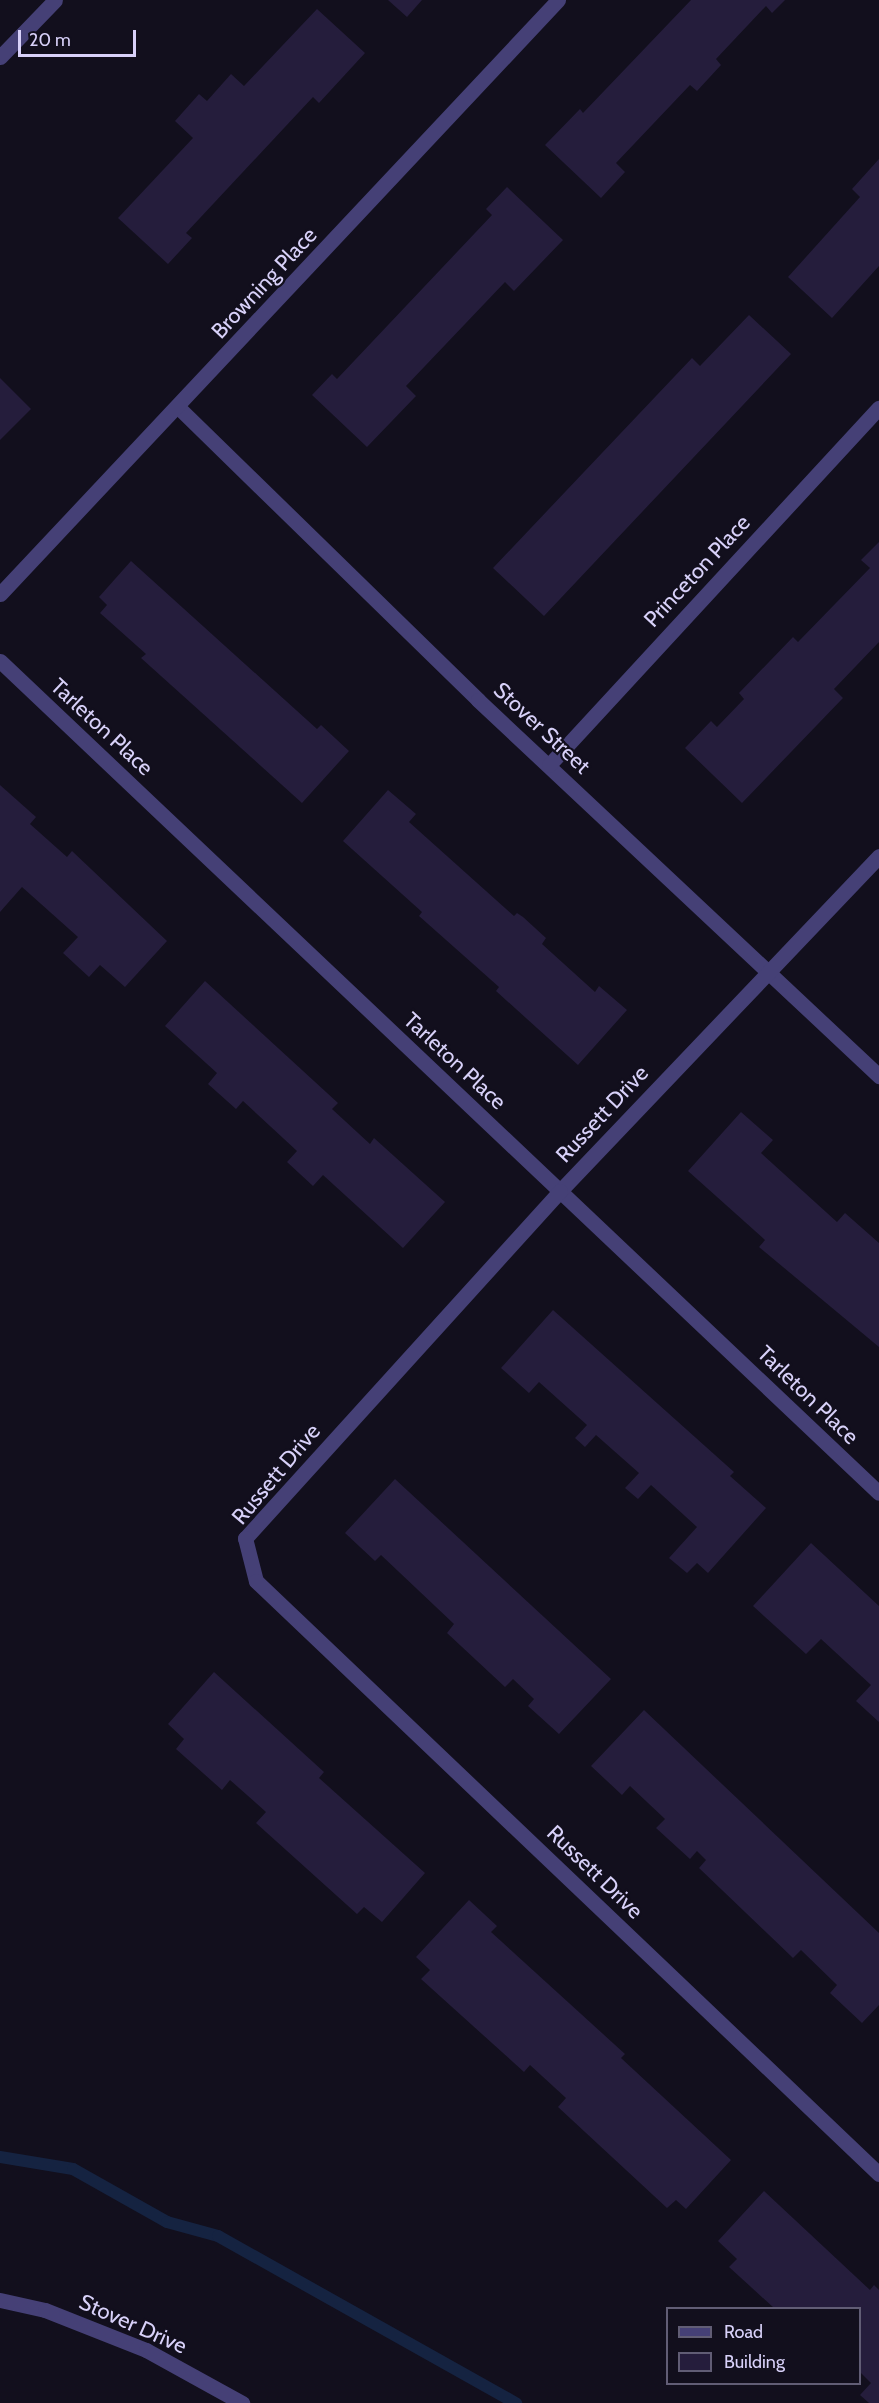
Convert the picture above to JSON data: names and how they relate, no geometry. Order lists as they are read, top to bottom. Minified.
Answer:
{"streets":{"street":["Browning Place","Princeton Place","Tarleton Place","Stover Street","Russett Drive","Stover Drive"]},"crossings":[["Browning Place","Stover Street"],["Princeton Place","Stover Street"],["Tarleton Place","Russett Drive"],["Stover Street","Russett Drive"]],"legend":["Road","Building"],"scale_bar":"20 m"}
